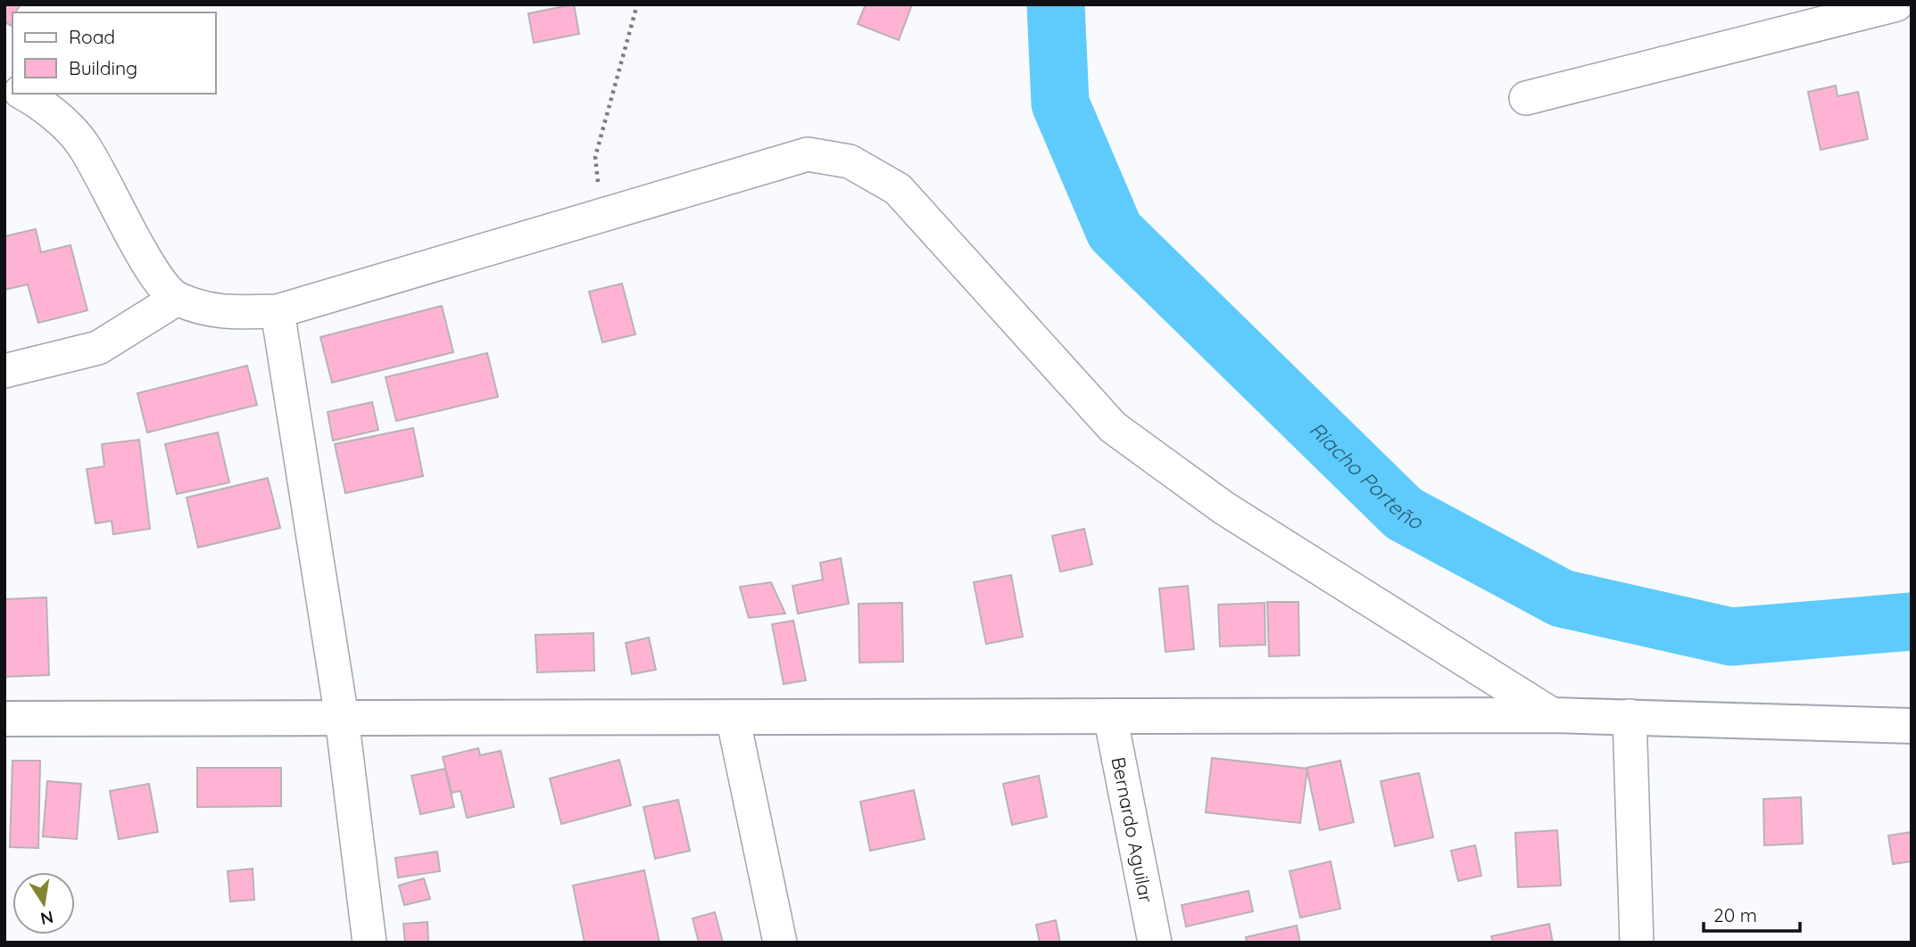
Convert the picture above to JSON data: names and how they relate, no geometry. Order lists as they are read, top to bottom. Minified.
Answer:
{"streets":{"street":["Bernardo Aguilar"]},"water":["Riacho Porteño"],"legend":["Road","Building"],"scale_bar":"20 m","north":"bottom"}
